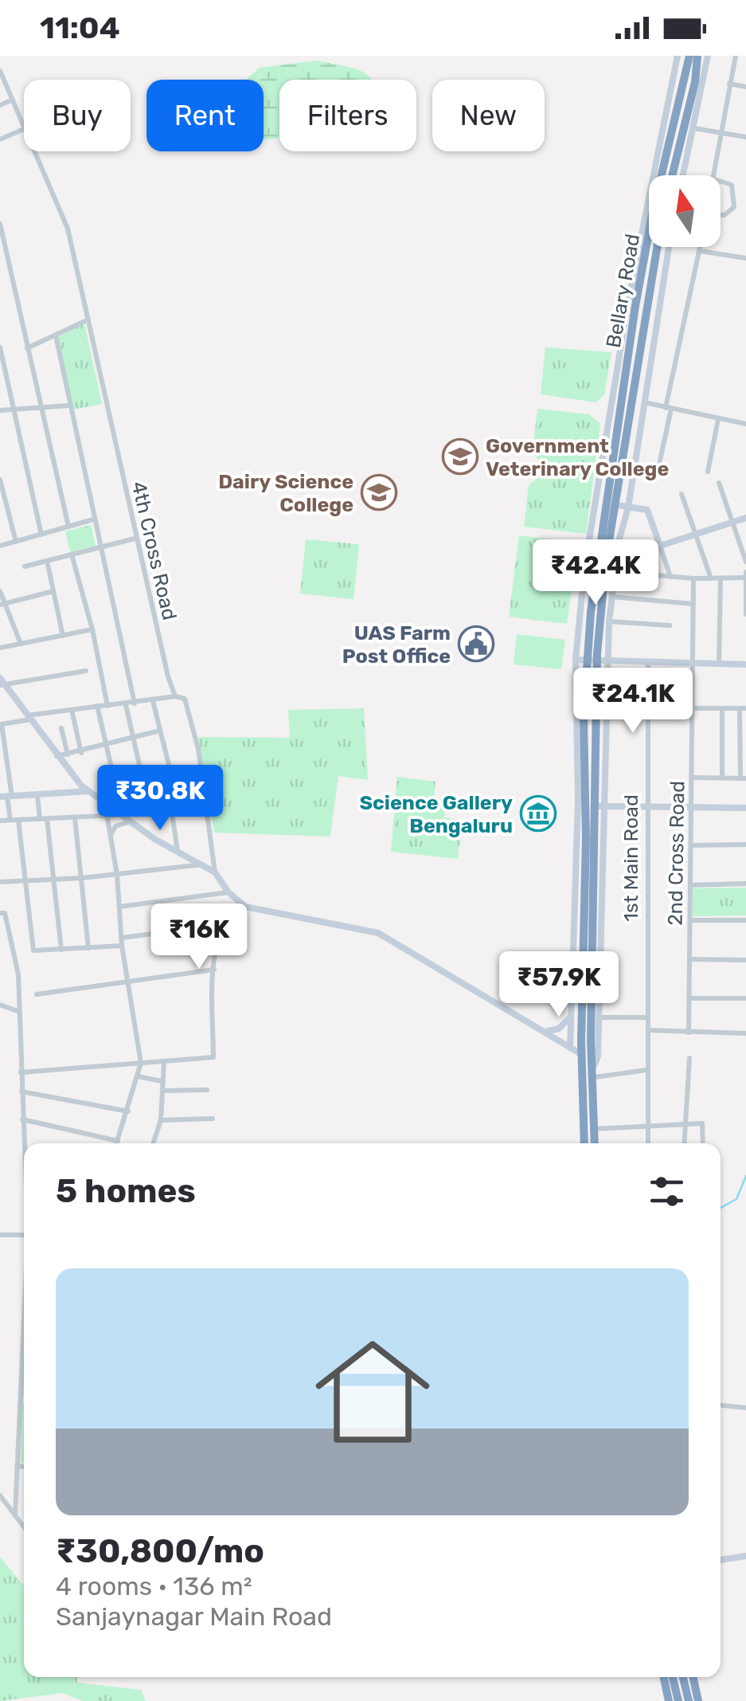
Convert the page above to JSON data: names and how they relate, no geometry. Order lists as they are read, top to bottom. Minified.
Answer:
{"streets":{"highway":["Bellary Road"],"street":["4th Cross Road","2nd Cross Road","1st Main Road"]},"places":{"school or university":["Government Veterinary College","Dairy Science College"],"public building":["UAS Farm Post Office"],"museum":["Science Gallery Bengaluru"]},"north":"top","page":{"status":"11:04","chip":["Buy","Rent","Filters","New"],"price":["₹42.4K","₹24.1K","₹30.8K","₹16K","₹57.9K"],"heading":"5 homes","list":[{"name":"₹30,800/mo","note":"4 rooms · 136 m² · Sanjaynagar Main Road"}]}}
